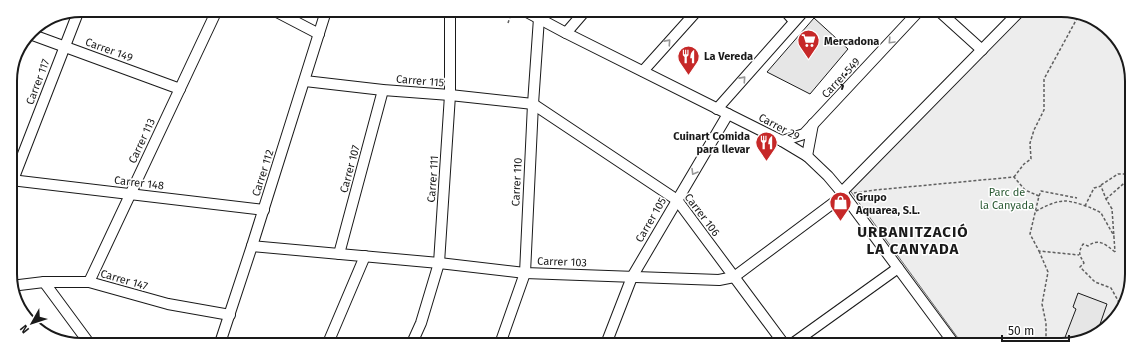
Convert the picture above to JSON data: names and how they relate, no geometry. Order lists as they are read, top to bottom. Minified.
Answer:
{"streets":{"street":["Carrer 149","Carrer 549","Carrer 115","Carrer 117","Carrer 29","Carrer 113","Carrer 107","Carrer 112","Carrer 111","Carrer 110","Carrer 148","Carrer 106","Carrer 105","Carrer 103","Carrer 147"]},"crossings":[["Carrer 149","Carrer 117"],["Carrer 149","Carrer 113"],["Carrer 549","Carrer 29"],["Carrer 115","Carrer 107"],["Carrer 115","Carrer 112"],["Carrer 115","Carrer 111"],["Carrer 115","Carrer 110"],["Carrer 115","Carrer 106"],["Carrer 29","Carrer 110"],["Carrer 29","Carrer 105"],["Carrer 29","Carrer 103"],["Carrer 113","Carrer 148"],["Carrer 113","Carrer 147"],["Carrer 107","Carrer 103"],["Carrer 112","Carrer 148"],["Carrer 112","Carrer 103"],["Carrer 112","Carrer 147"],["Carrer 111","Carrer 103"],["Carrer 110","Carrer 106"],["Carrer 110","Carrer 103"],["Carrer 106","Carrer 105"],["Carrer 106","Carrer 103"],["Carrer 105","Carrer 103"]],"one_way":["Carrer 105"],"districts":["URBANITZACIÓ LA CANYADA"],"parks":["Parc de la Canyada"],"places":{"supermarket":["Mercadona"],"restaurant":["La Vereda","Cuinart Comida para llevar"],"shop":["Grupo Aquarea, S.L."]},"scale_bar":"50 m","north":"bottom left"}
